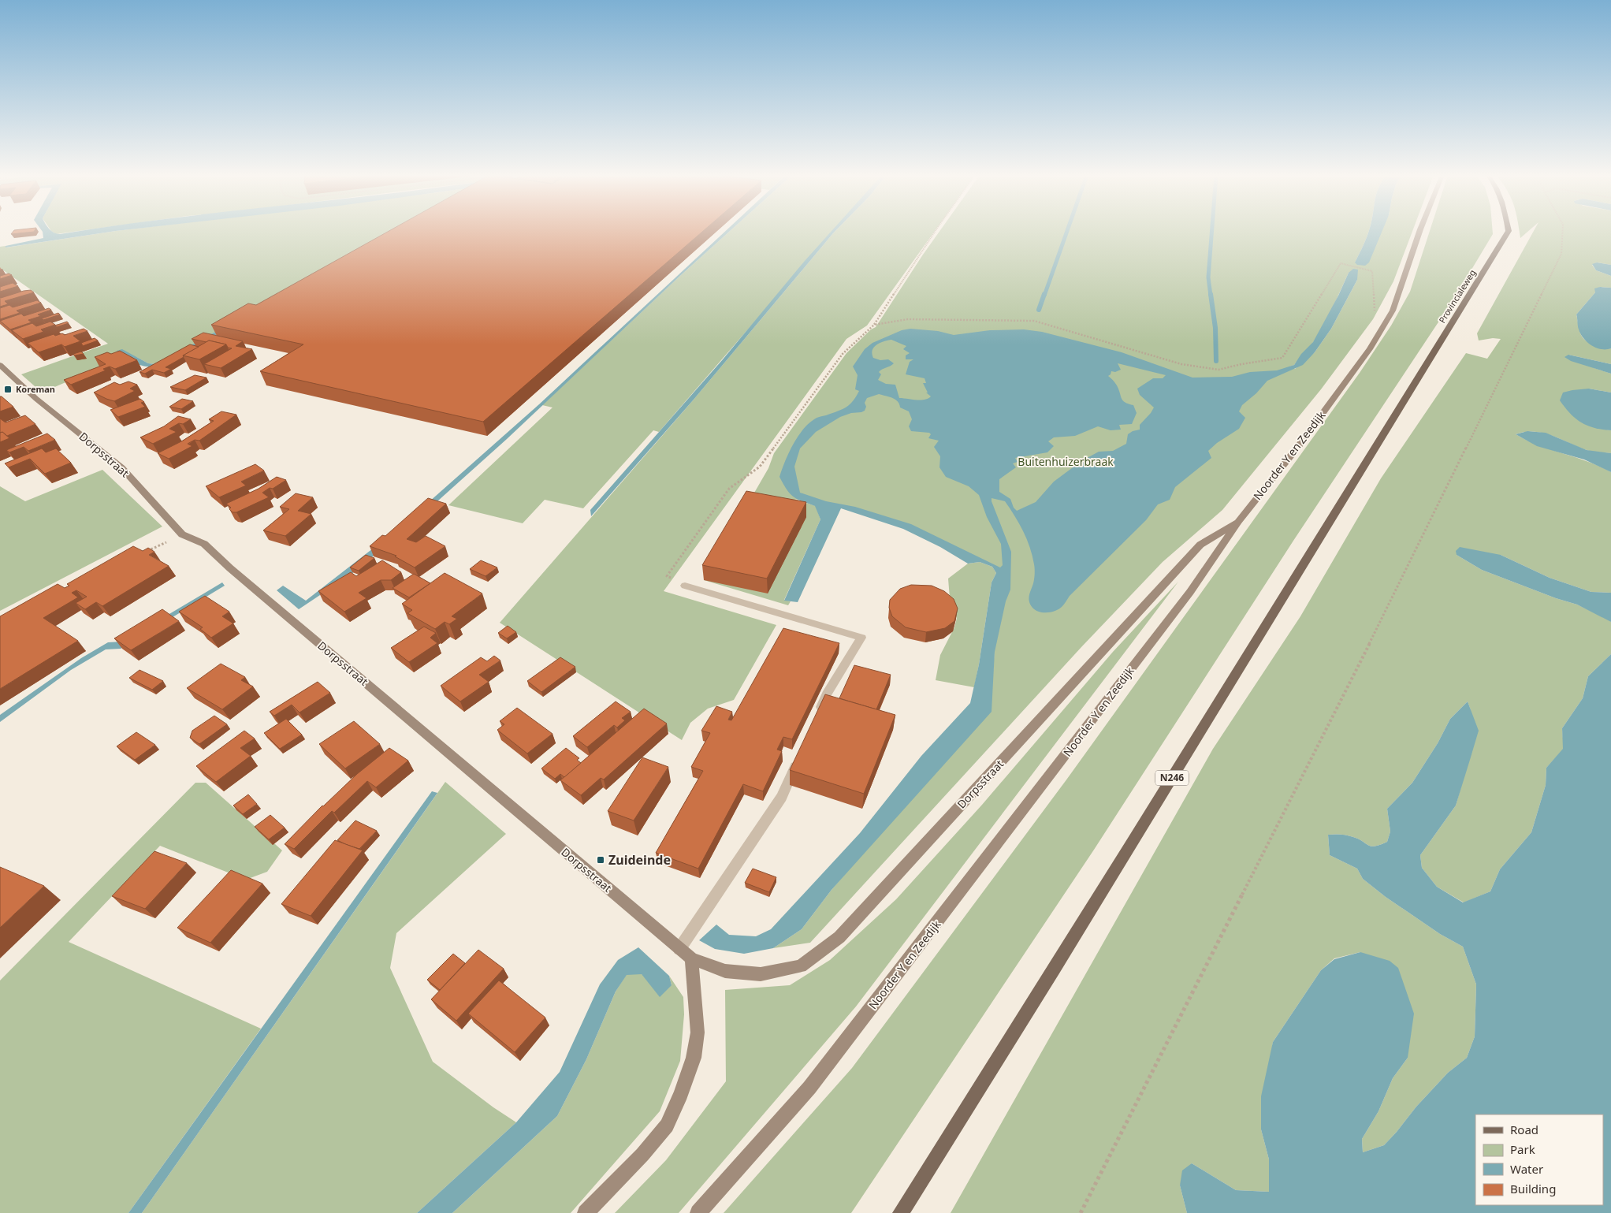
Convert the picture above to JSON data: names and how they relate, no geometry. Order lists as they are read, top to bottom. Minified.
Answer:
{"streets":{"main road":["Provincialeweg","N246"],"street":["Dorpsstraat","Noorder Y en Zeedijk"]},"crossings":[["Dorpsstraat","Noorder Y en Zeedijk"]],"parks":["Buitenhuizerbraak"],"places":{"transit":["Koreman","Zuideinde"]},"legend":["Road","Park","Water","Building"]}
